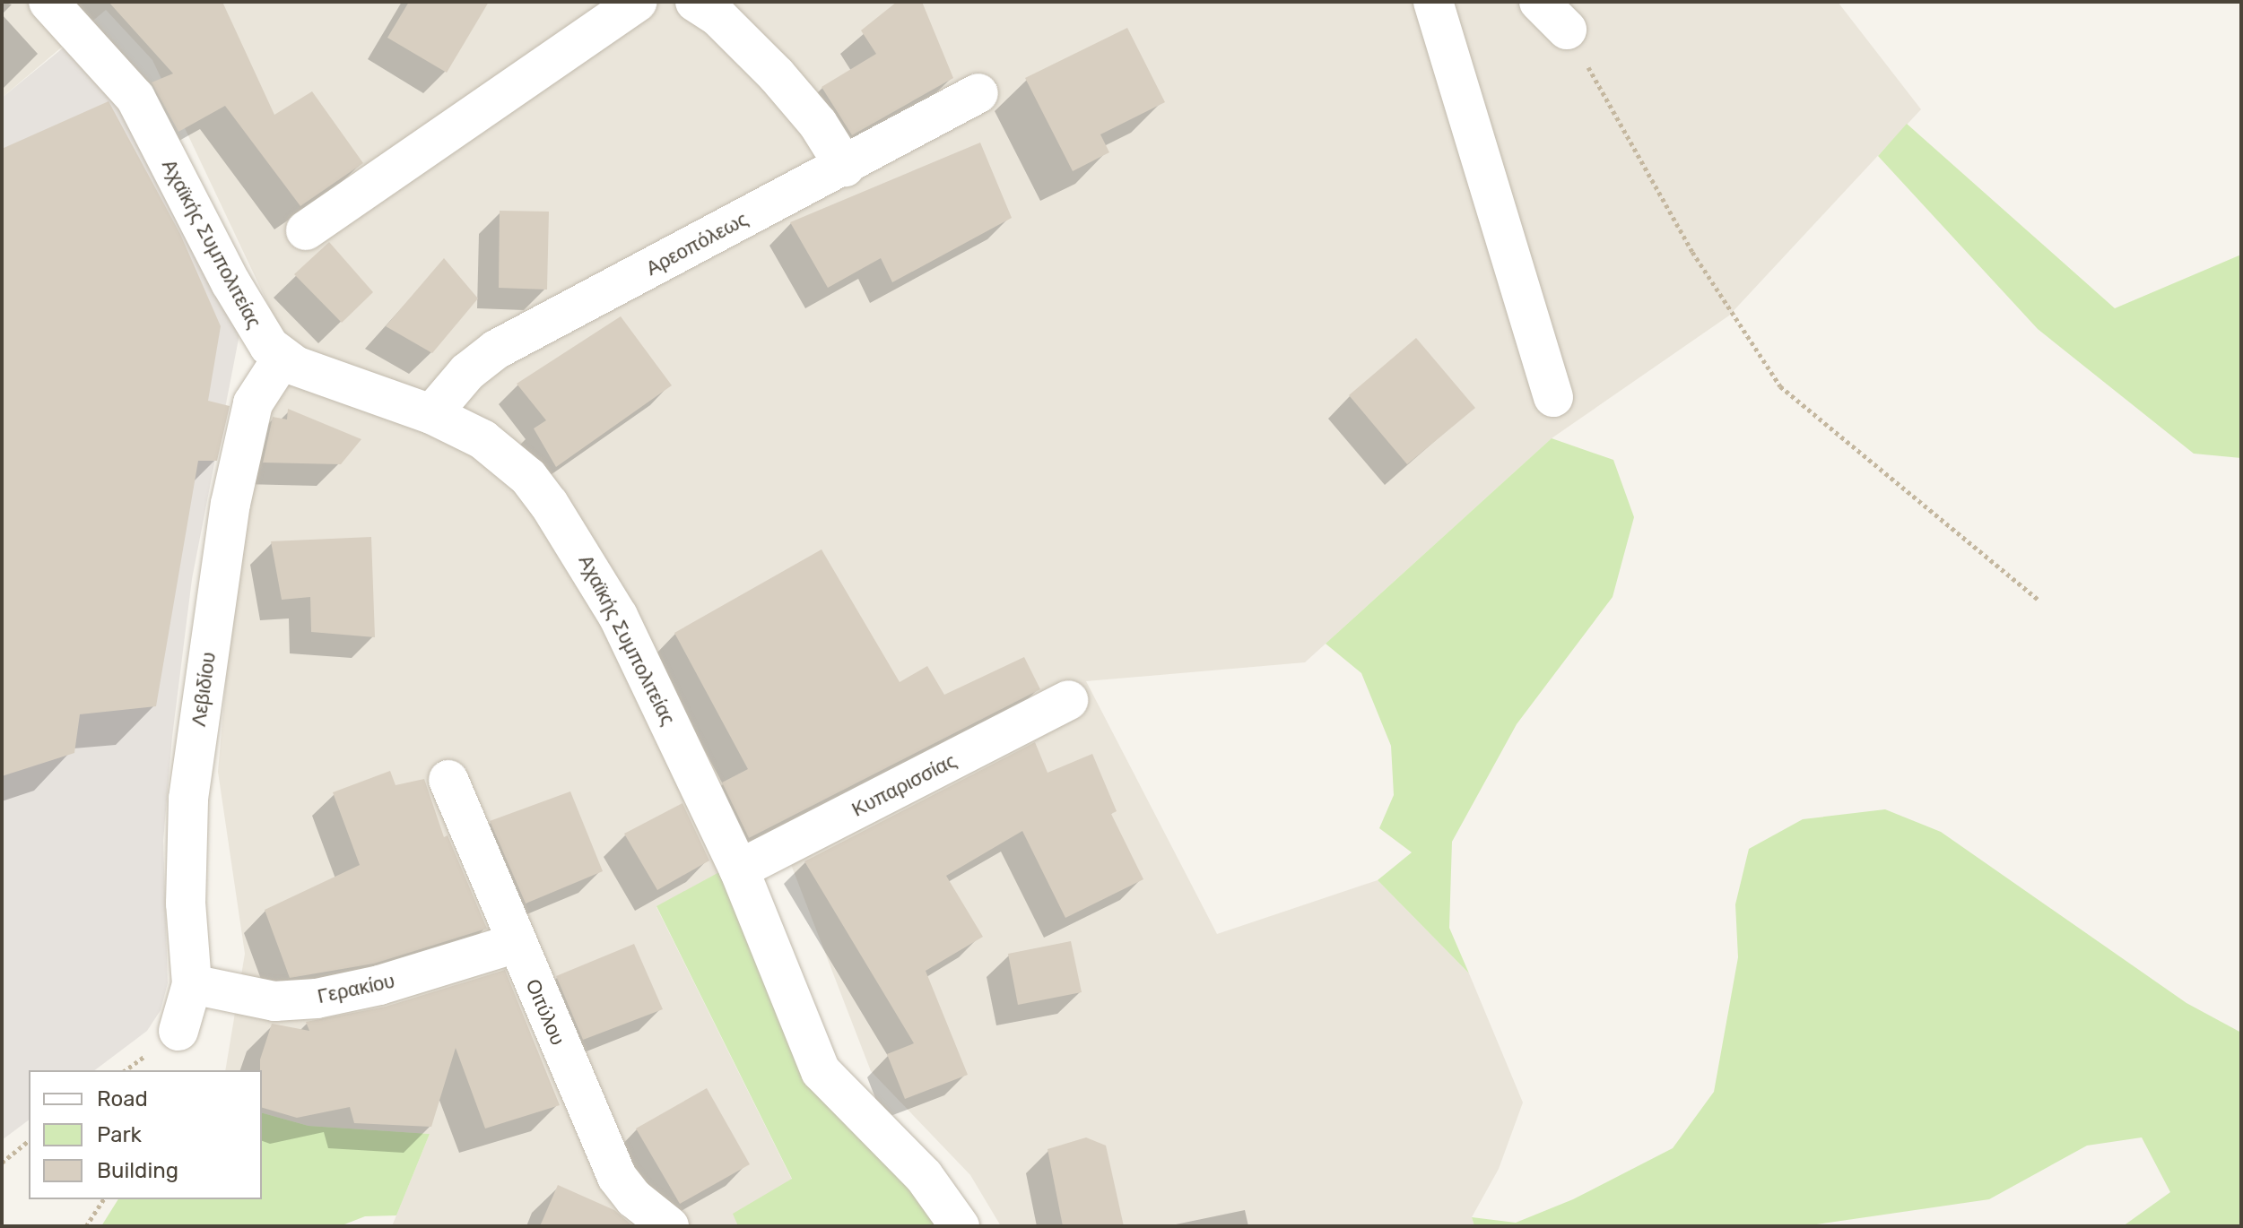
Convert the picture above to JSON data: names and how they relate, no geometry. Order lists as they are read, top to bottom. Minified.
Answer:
{"streets":{"street":["Αχαϊκής Συμπολιτείας","Αρεοπόλεως","Λεβιδίου","Κυπαρισσίας","Γερακίου","Οιτύλου"]},"crossings":[["Αχαϊκής Συμπολιτείας","Αρεοπόλεως"],["Αχαϊκής Συμπολιτείας","Λεβιδίου"],["Αχαϊκής Συμπολιτείας","Κυπαρισσίας"],["Λεβιδίου","Γερακίου"],["Γερακίου","Οιτύλου"]],"legend":["Road","Park","Building"]}
